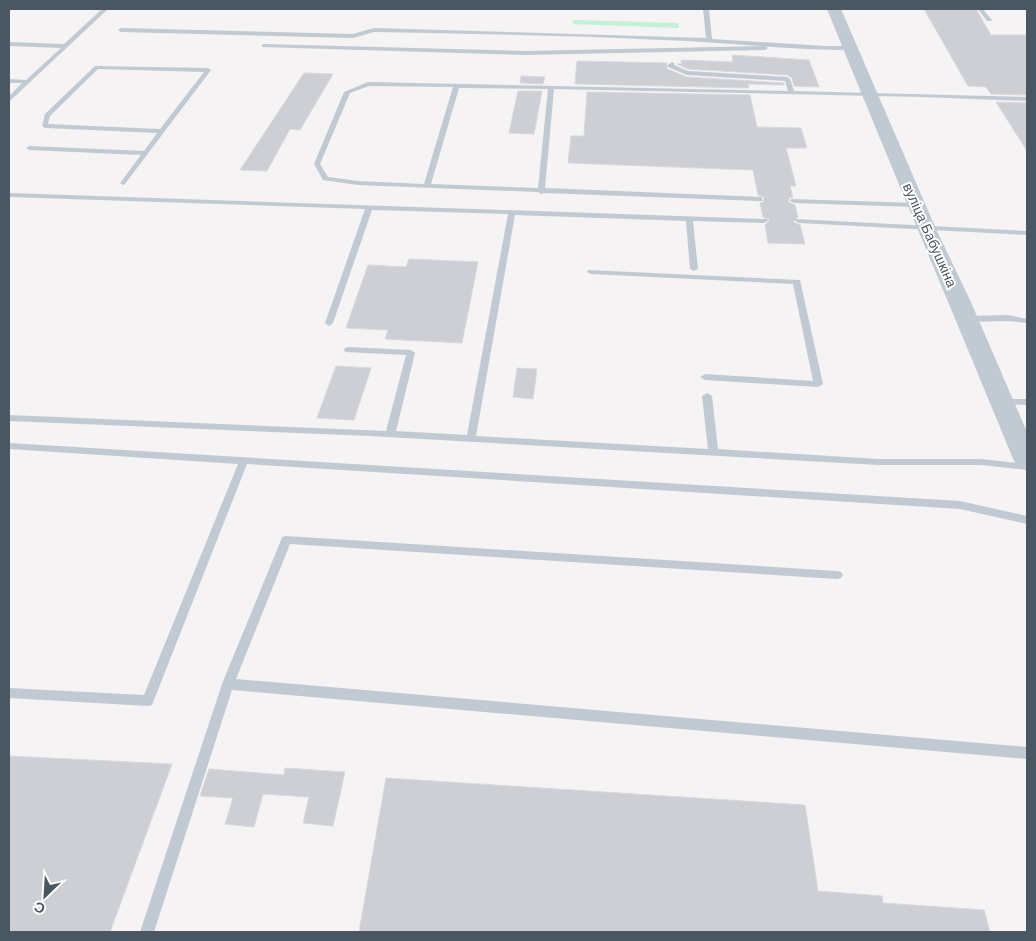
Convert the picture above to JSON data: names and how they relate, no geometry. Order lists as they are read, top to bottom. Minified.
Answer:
{"streets":{"street":["вуліца Бабушкіна"]},"north":"bottom left"}
